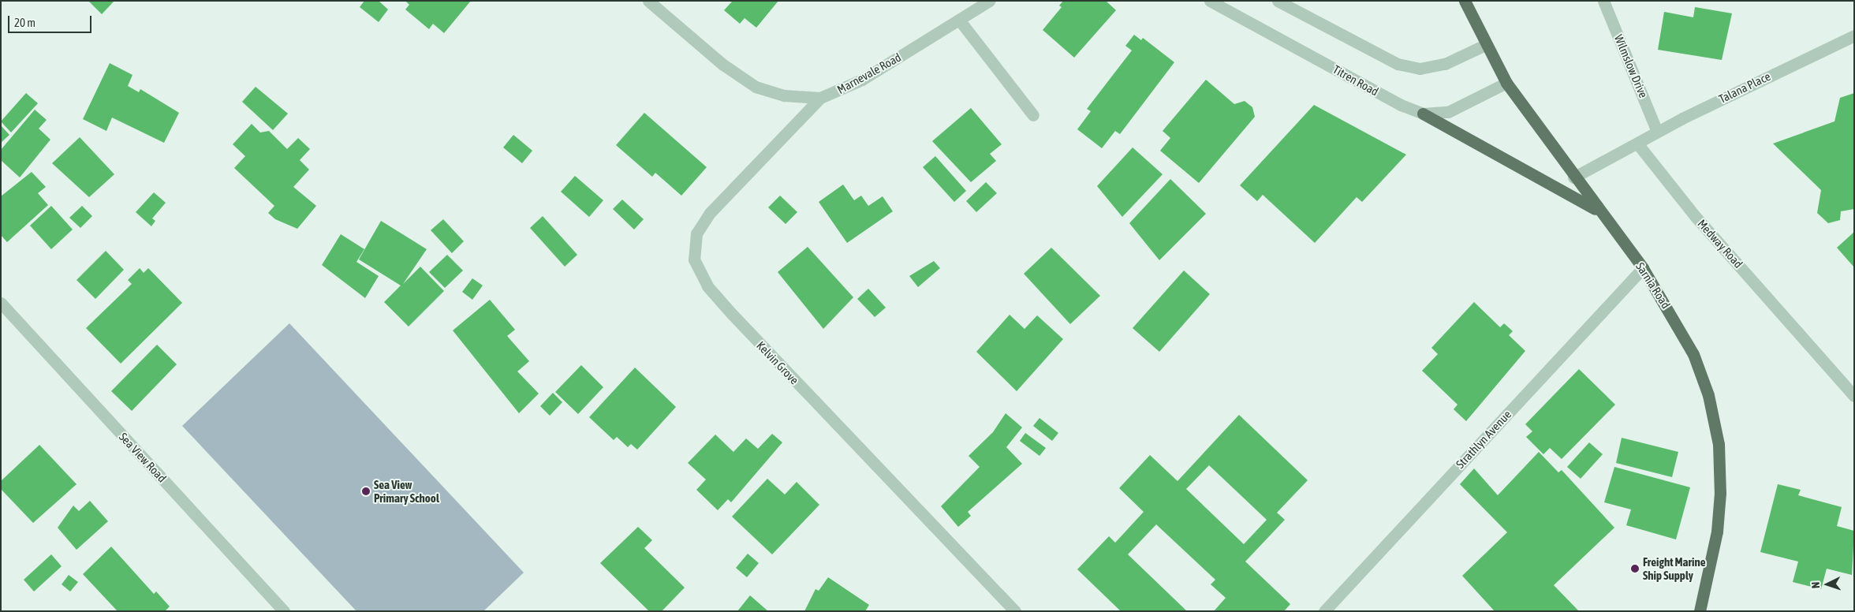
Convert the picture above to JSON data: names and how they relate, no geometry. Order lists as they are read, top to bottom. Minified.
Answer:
{"streets":{"main road":["Sarnia Road"],"street":["Wilmslow Drive","Marnevale Road","Titren Road","Talana Place","Medway Road","Kelvin Grove","Strathlyn Avenue","Sea View Road"]},"crossings":[["Wilmslow Drive","Talana Place"],["Marnevale Road","Kelvin Grove"],["Titren Road","Sarnia Road"],["Talana Place","Medway Road"],["Sarnia Road","Strathlyn Avenue"]],"places":["Sea View Primary School","Freight Marine Ship Supply"],"scale_bar":"20 m","north":"left"}
